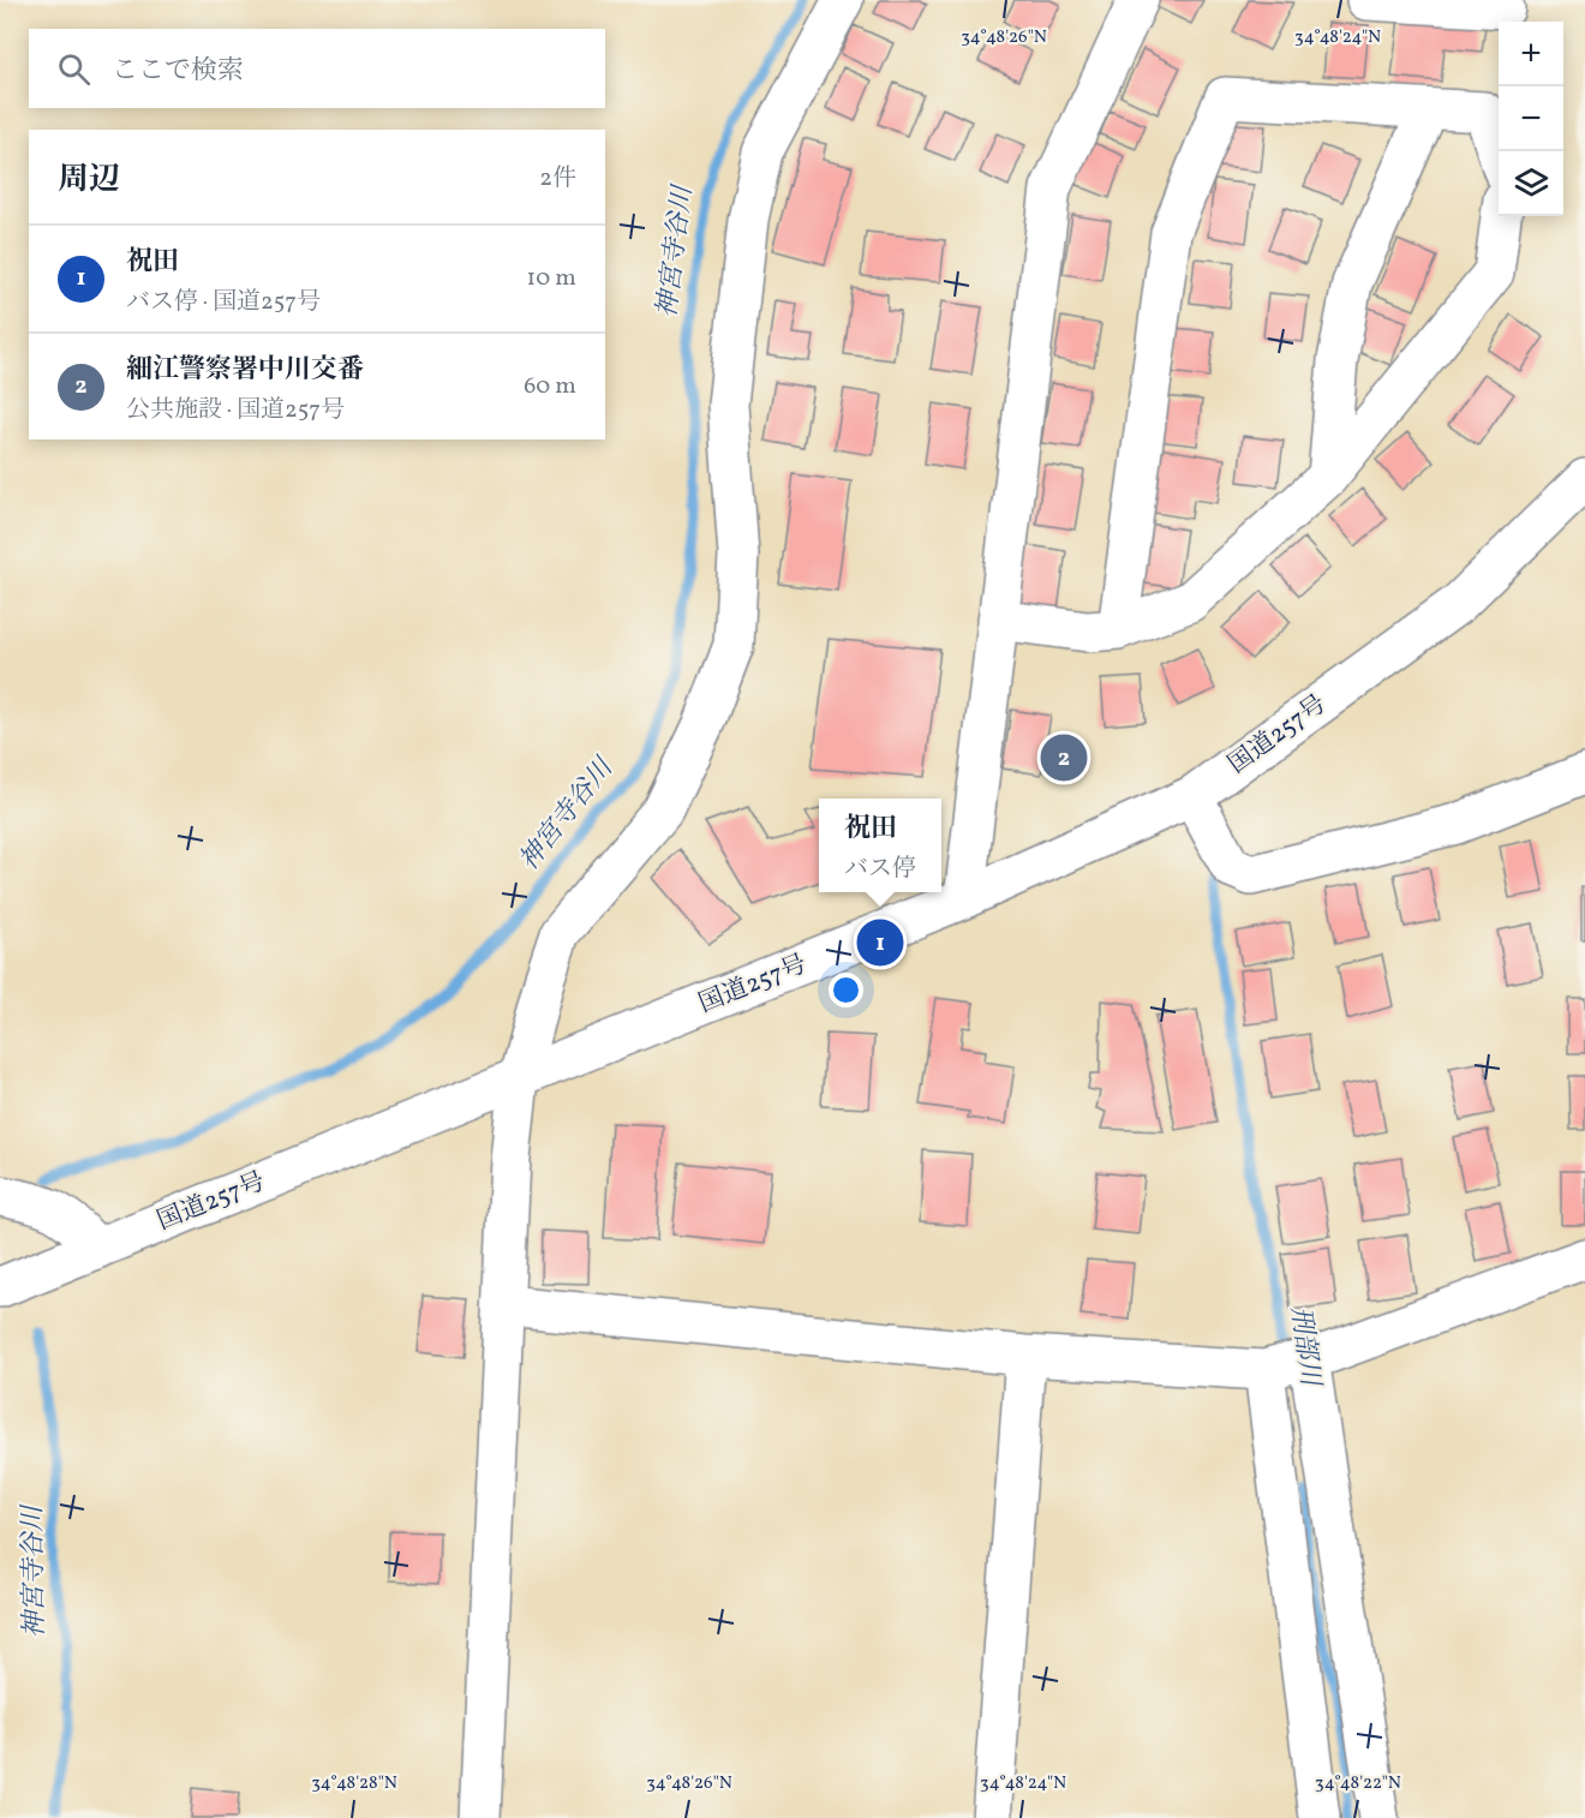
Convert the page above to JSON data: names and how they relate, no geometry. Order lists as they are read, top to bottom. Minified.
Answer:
{"streets":{"main road":["国道257号"]},"water":["神宮寺谷川","刑部川"],"page":{"map_buttons":["+","−"],"search":"ここで検索","heading":["周辺","2件"],"list":[{"mark":"1","name":"祝田","note":"バス停 · 国道257号","value":"10 m"},{"mark":"2","name":"細江警察署中川交番","note":"公共施設 · 国道257号","value":"60 m"}],"pins":["2","1"],"popup":["祝田","バス停"]},"coordinates":["34°48'26\"N","34°48'24\"N","34°48'28\"N","34°48'22\"N"]}
